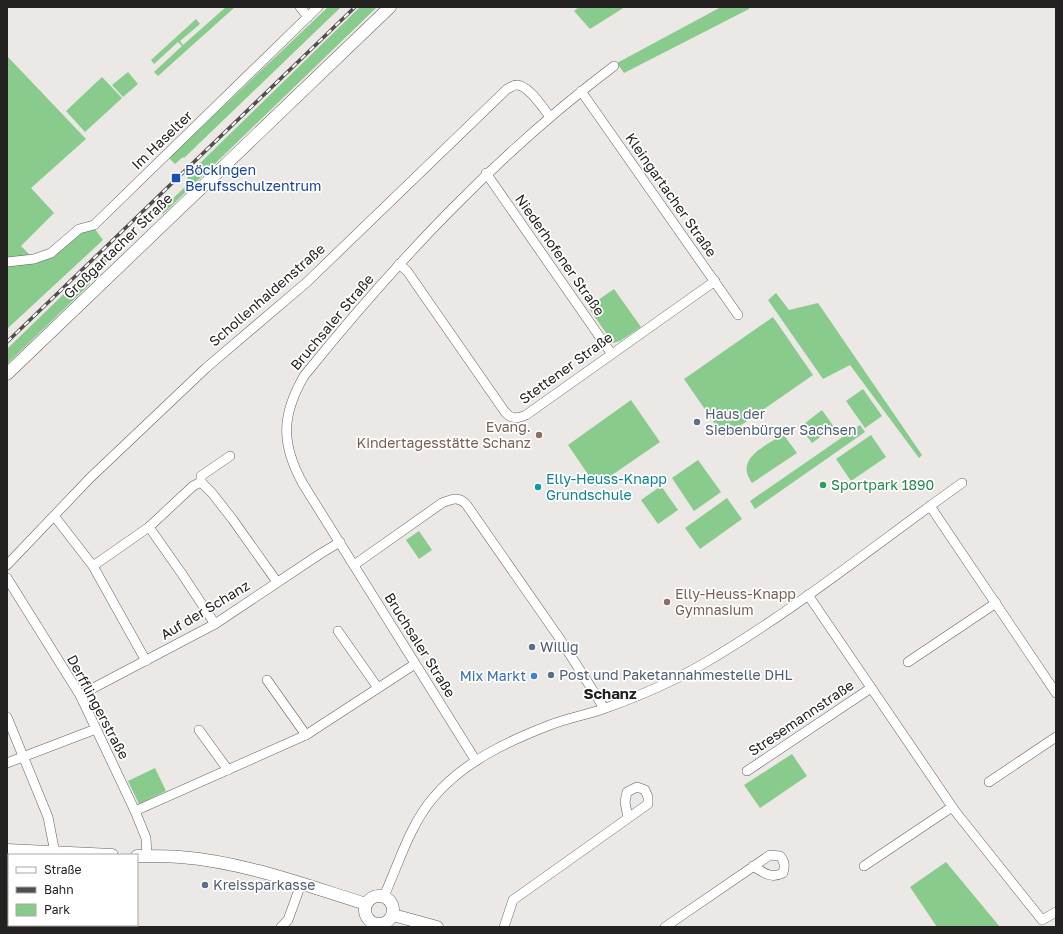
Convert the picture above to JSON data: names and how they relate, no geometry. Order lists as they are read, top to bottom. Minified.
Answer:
{"streets":{"main road":["Großgartacher Straße"],"street":["Im Haselter","Kleingartacher Straße","Niederhofener Straße","Schollenhaldenstraße","Bruchsaler Straße","Stettener Straße","Auf der Schanz","Derfflingerstraße","Stresemannstraße"]},"crossings":[["Kleingartacher Straße","Bruchsaler Straße"],["Kleingartacher Straße","Stettener Straße"],["Niederhofener Straße","Bruchsaler Straße"],["Niederhofener Straße","Stettener Straße"],["Schollenhaldenstraße","Bruchsaler Straße"],["Bruchsaler Straße","Stettener Straße"],["Bruchsaler Straße","Auf der Schanz"],["Auf der Schanz","Derfflingerstraße"]],"districts":["Schanz"],"places":{"transit":["Böckingen Berufsschulzentrum"],"other":["Haus der Siebenbürger Sachsen","Evang. Kindertagesstätte Schanz","Sportpark 1890","Elly-Heuss-Knapp Grundschule","Elly-Heuss-Knapp Gymnasium","Willig","Post und Paketannahmestelle DHL","Mix Markt","Kreissparkasse"]},"legend":["Straße","Bahn","Park"]}
